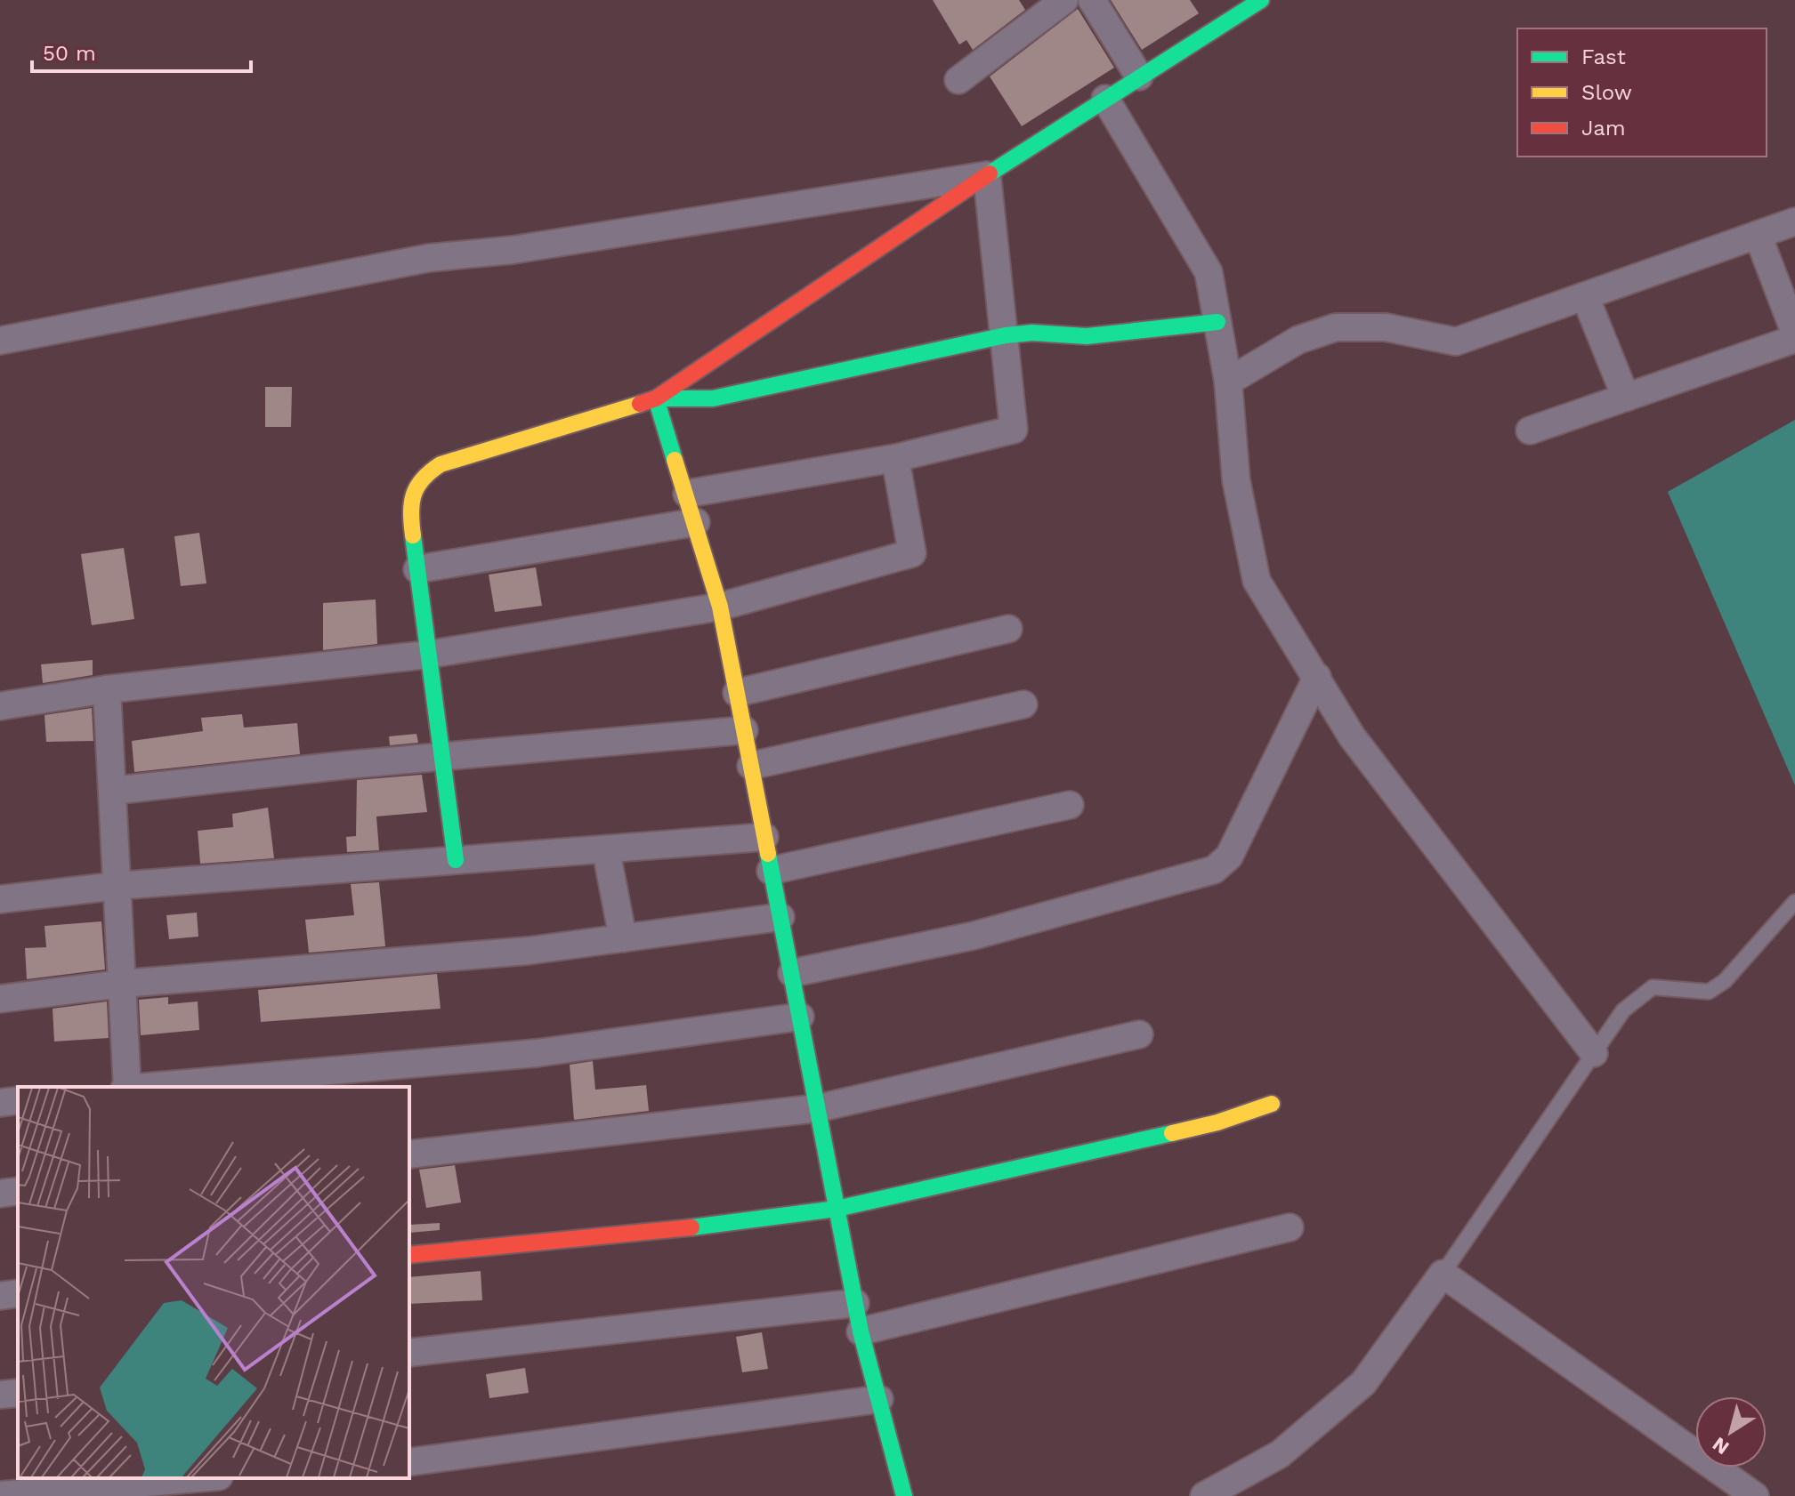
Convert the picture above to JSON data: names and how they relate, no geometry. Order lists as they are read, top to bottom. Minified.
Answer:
{"legend":["Fast","Slow","Jam"],"scale_bar":"50 m","north":"bottom left"}
